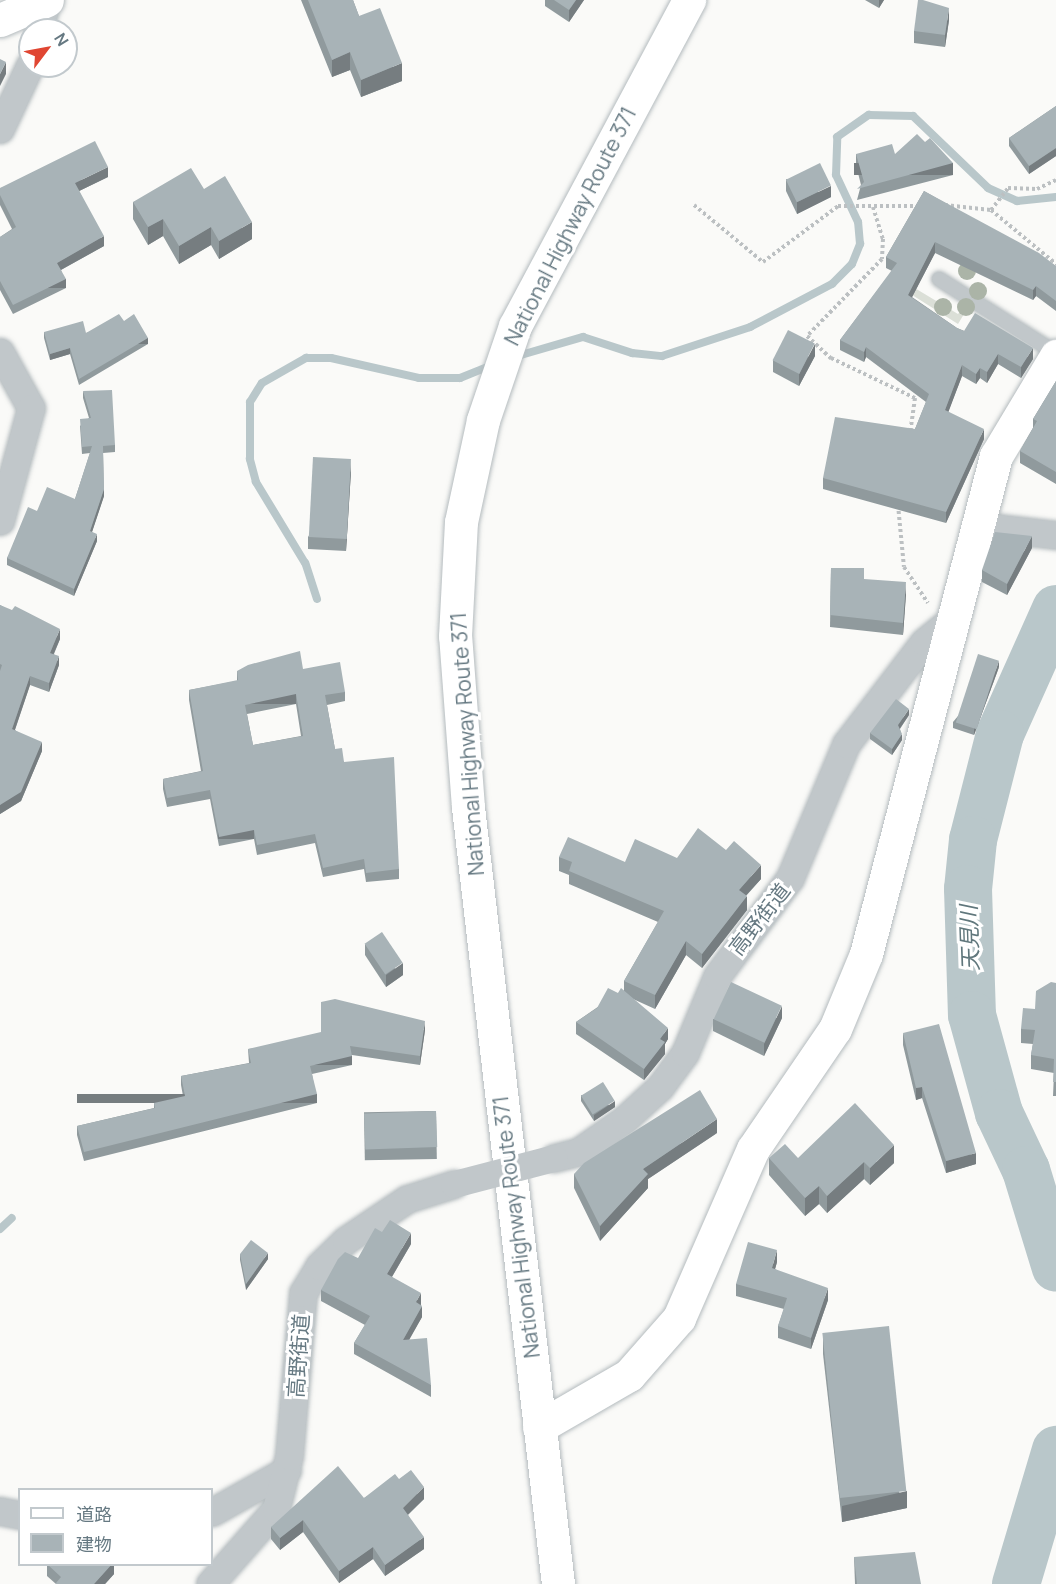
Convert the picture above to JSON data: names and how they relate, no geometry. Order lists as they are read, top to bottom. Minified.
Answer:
{"streets":{"main road":["National Highway Route 371"],"street":["高野街道"]},"water":["天見川"],"legend":["道路","建物"],"north":"top right"}
